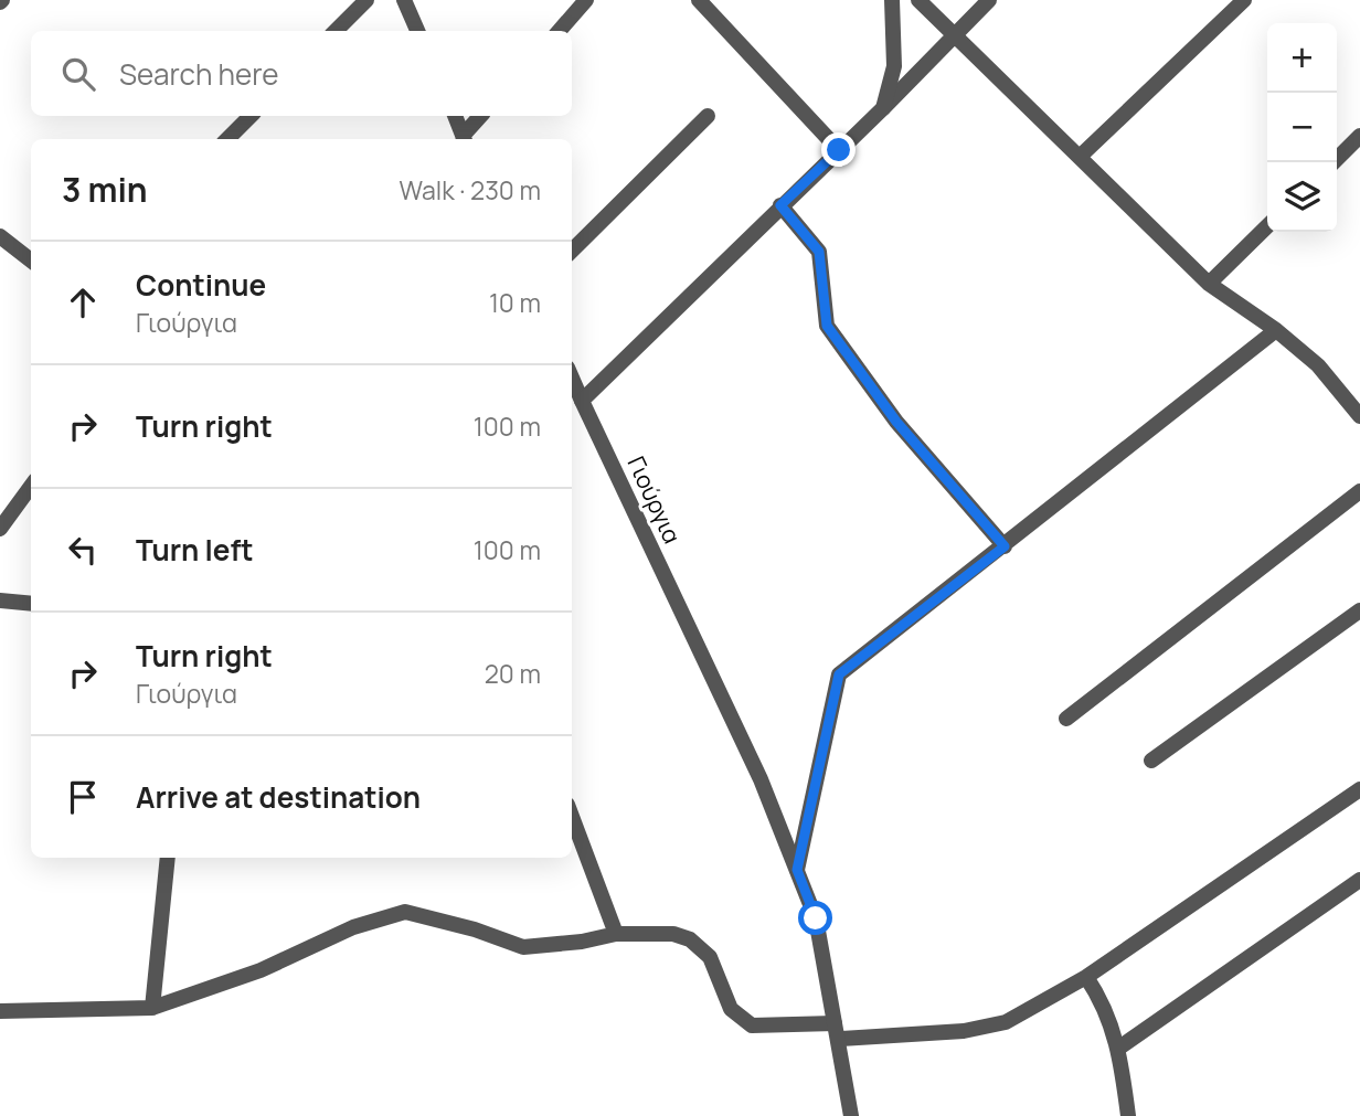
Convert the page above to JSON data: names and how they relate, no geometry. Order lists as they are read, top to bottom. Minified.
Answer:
{"streets":{"street":["Γιούργια"]},"page":{"map_buttons":["+","−"],"search":"Search here","heading":["3 min","Walk · 230 m"],"list":[["Continue","Γιούργια","10 m"],["Turn right","100 m"],["Turn left","100 m"],["Turn right","Γιούργια","20 m"],"Arrive at destination"]}}
